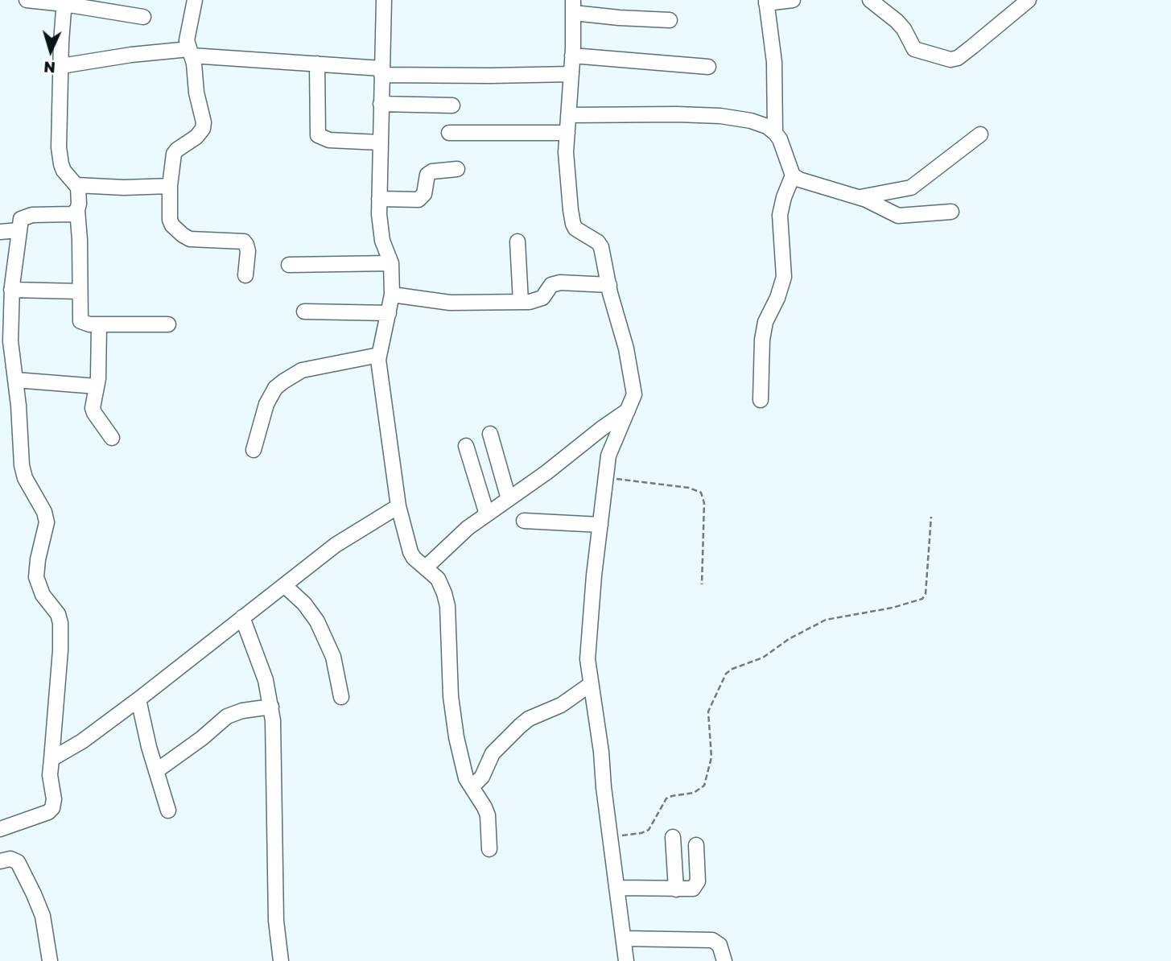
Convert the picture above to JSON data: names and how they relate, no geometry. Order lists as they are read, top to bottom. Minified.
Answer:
{"north":"bottom"}
